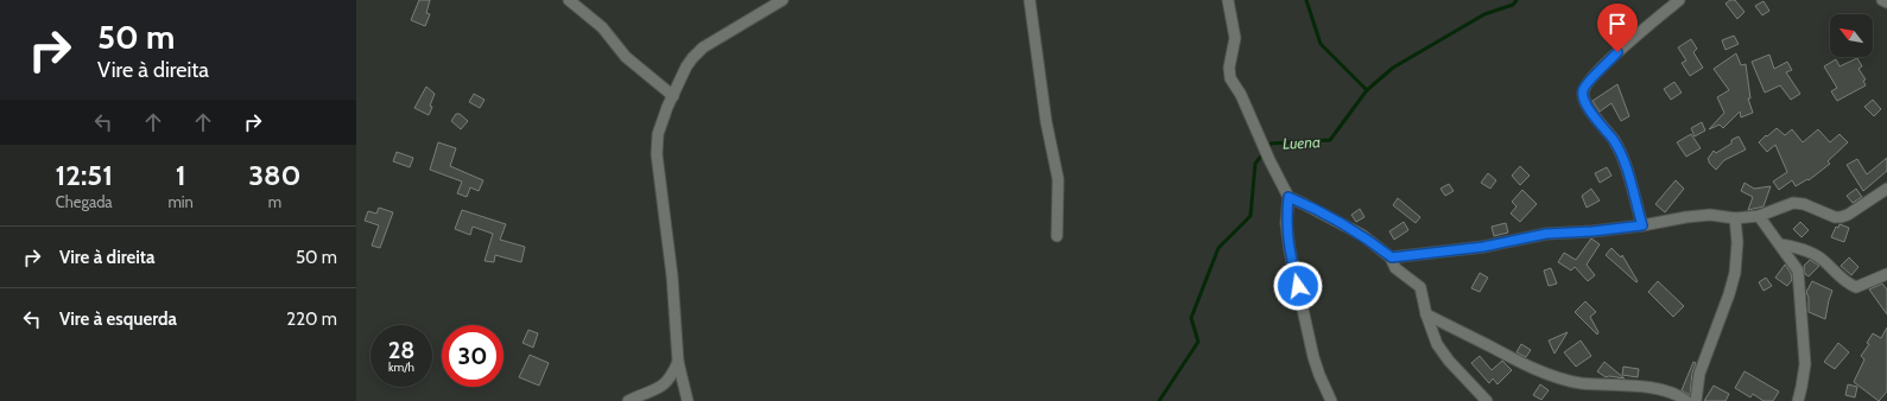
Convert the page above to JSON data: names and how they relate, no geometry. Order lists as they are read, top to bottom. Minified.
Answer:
{"water":["Luena"],"north":"top left","page":{"turn":["50 m","Vire à direita"],"eta":["12:51","Chegada","1","min","380","m"],"list":[{"name":"Vire à direita","value":"50 m"},{"name":"Vire à esquerda","value":"220 m"}],"speed":"28 km/h","limit":"30"}}
